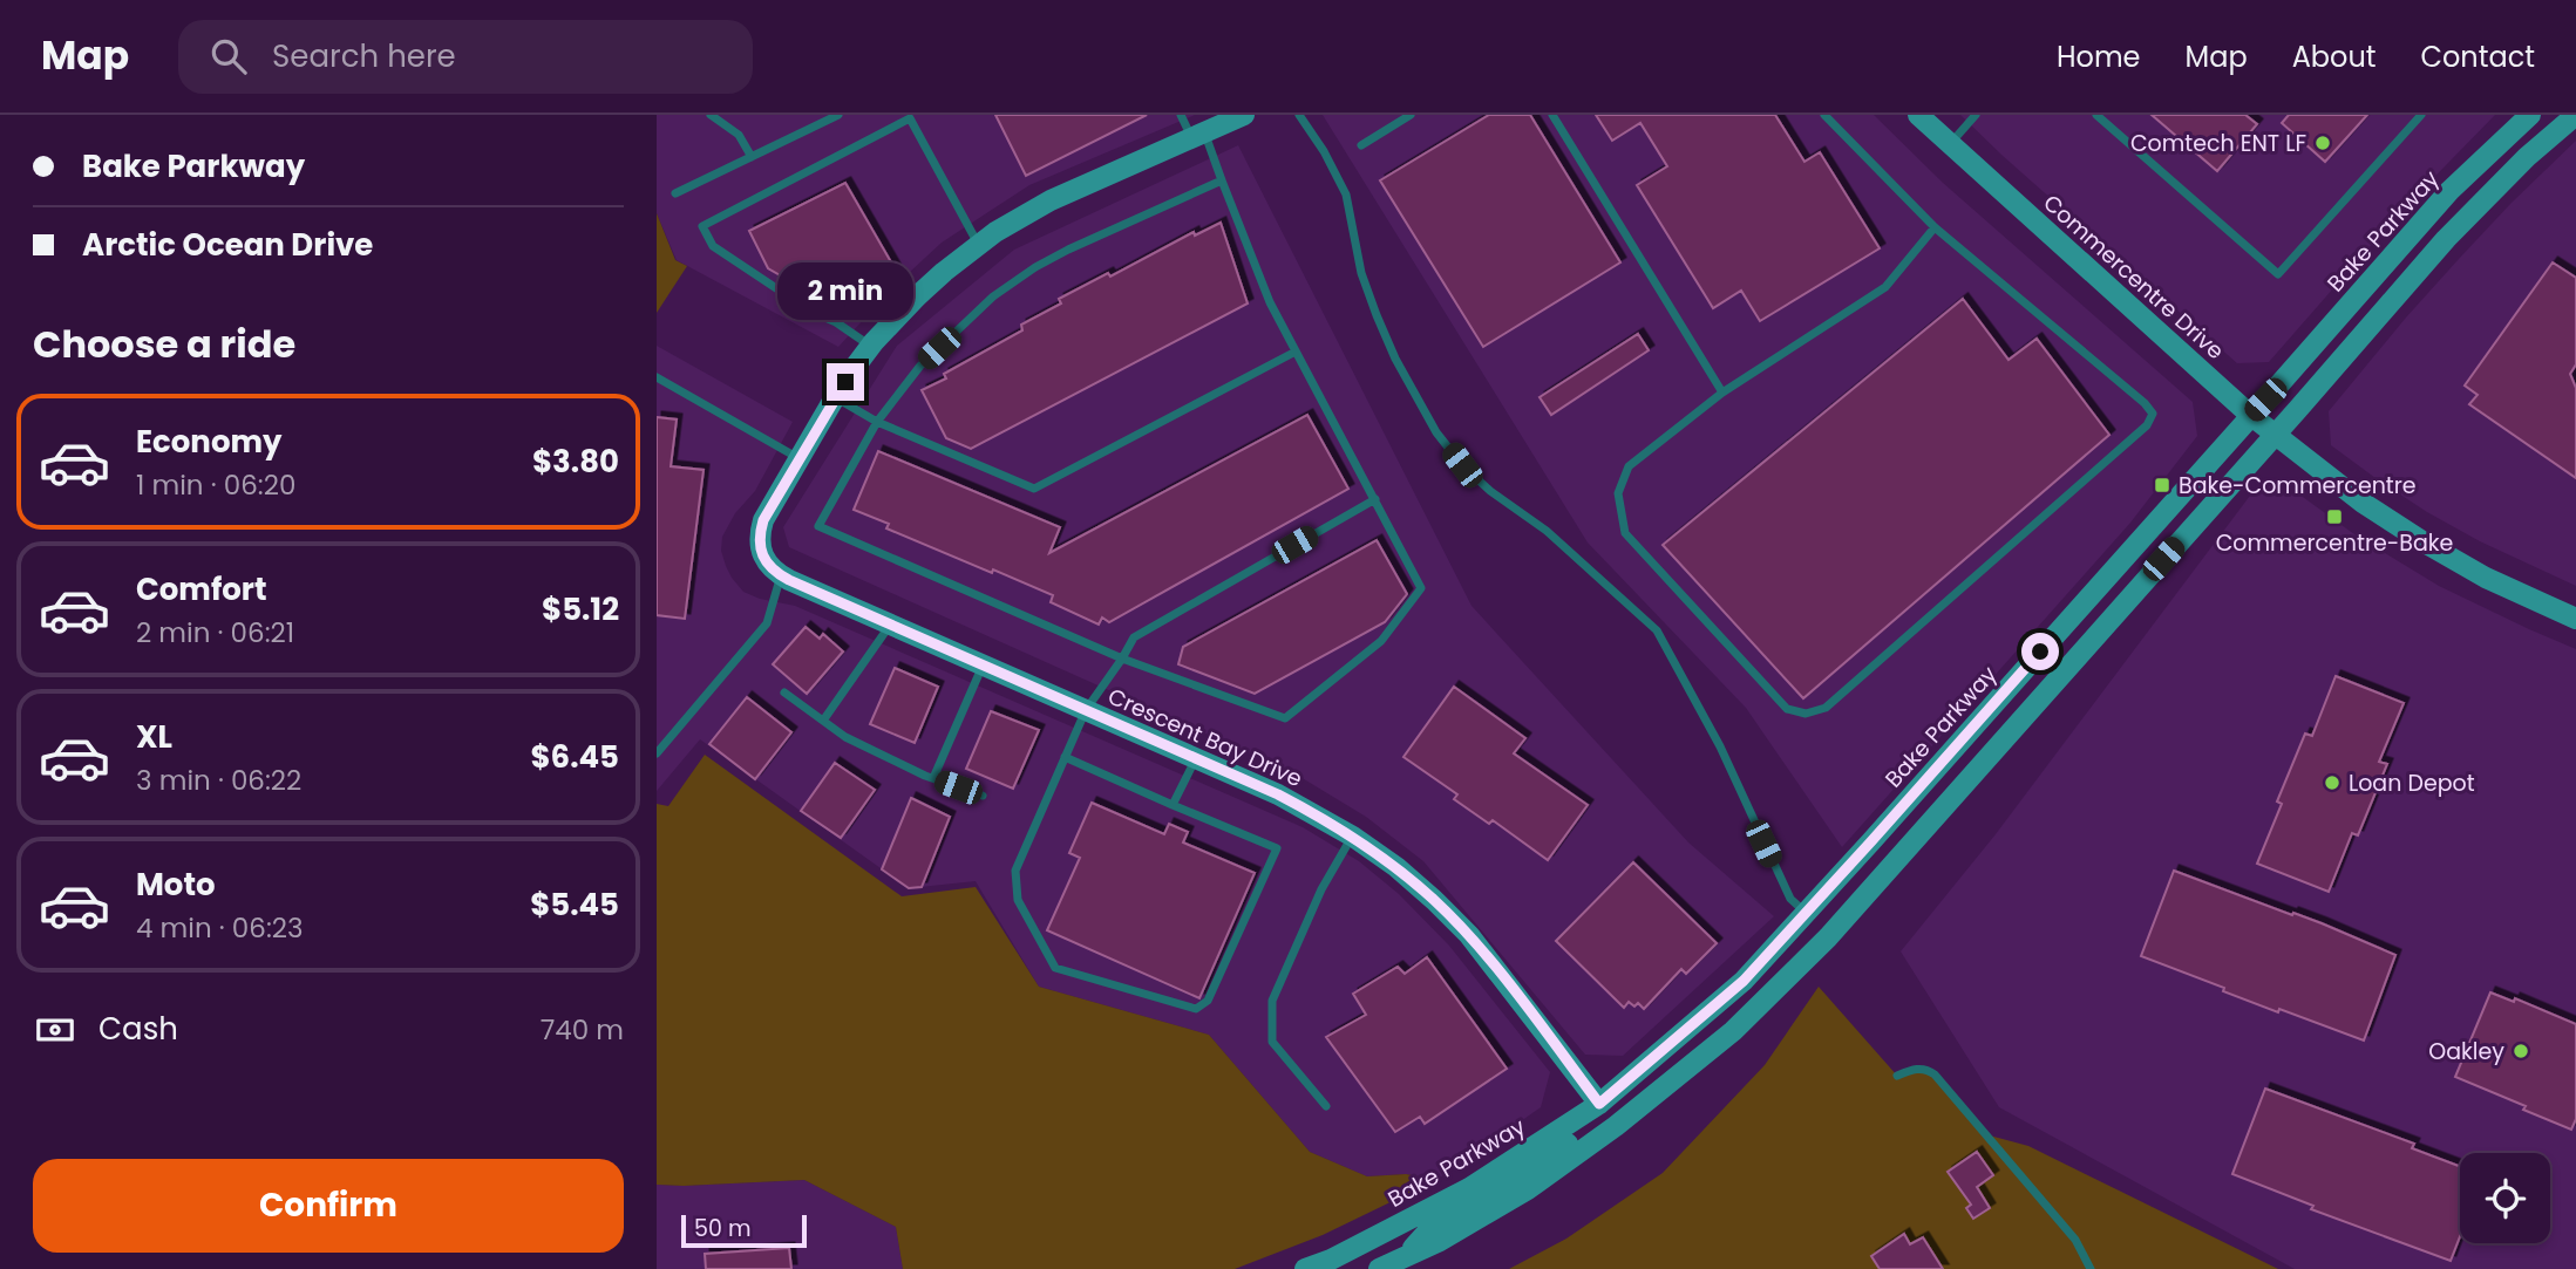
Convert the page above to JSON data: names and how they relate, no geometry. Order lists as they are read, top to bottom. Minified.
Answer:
{"streets":{"main road":["Bake Parkway","Commercentre Drive","Crescent Bay Drive"]},"crossings":[["Bake Parkway","Commercentre Drive"],["Bake Parkway","Crescent Bay Drive"]],"places":{"other":["Comtech ENT LF","Loan Depot","Oakley"],"transit":["Bake-Commercentre","Commercentre-Bake"]},"scale_bar":"50 m","page":{"header":"Map","search":"Search here","nav":["Home","Map","About","Contact"],"banner":["Bake Parkway","Arctic Ocean Drive"],"bubble":"2 min","heading":"Choose a ride","list":[{"name":"Economy","note":"1 min · 06:20","value":"$3.80"},{"name":"Comfort","note":"2 min · 06:21","value":"$5.12"},{"name":"XL","note":"3 min · 06:22","value":"$6.45"},{"name":"Moto","note":"4 min · 06:23","value":"$5.45"}],"pay":["Cash","740 m"],"buttons":"Confirm","scale":"50 m"}}
